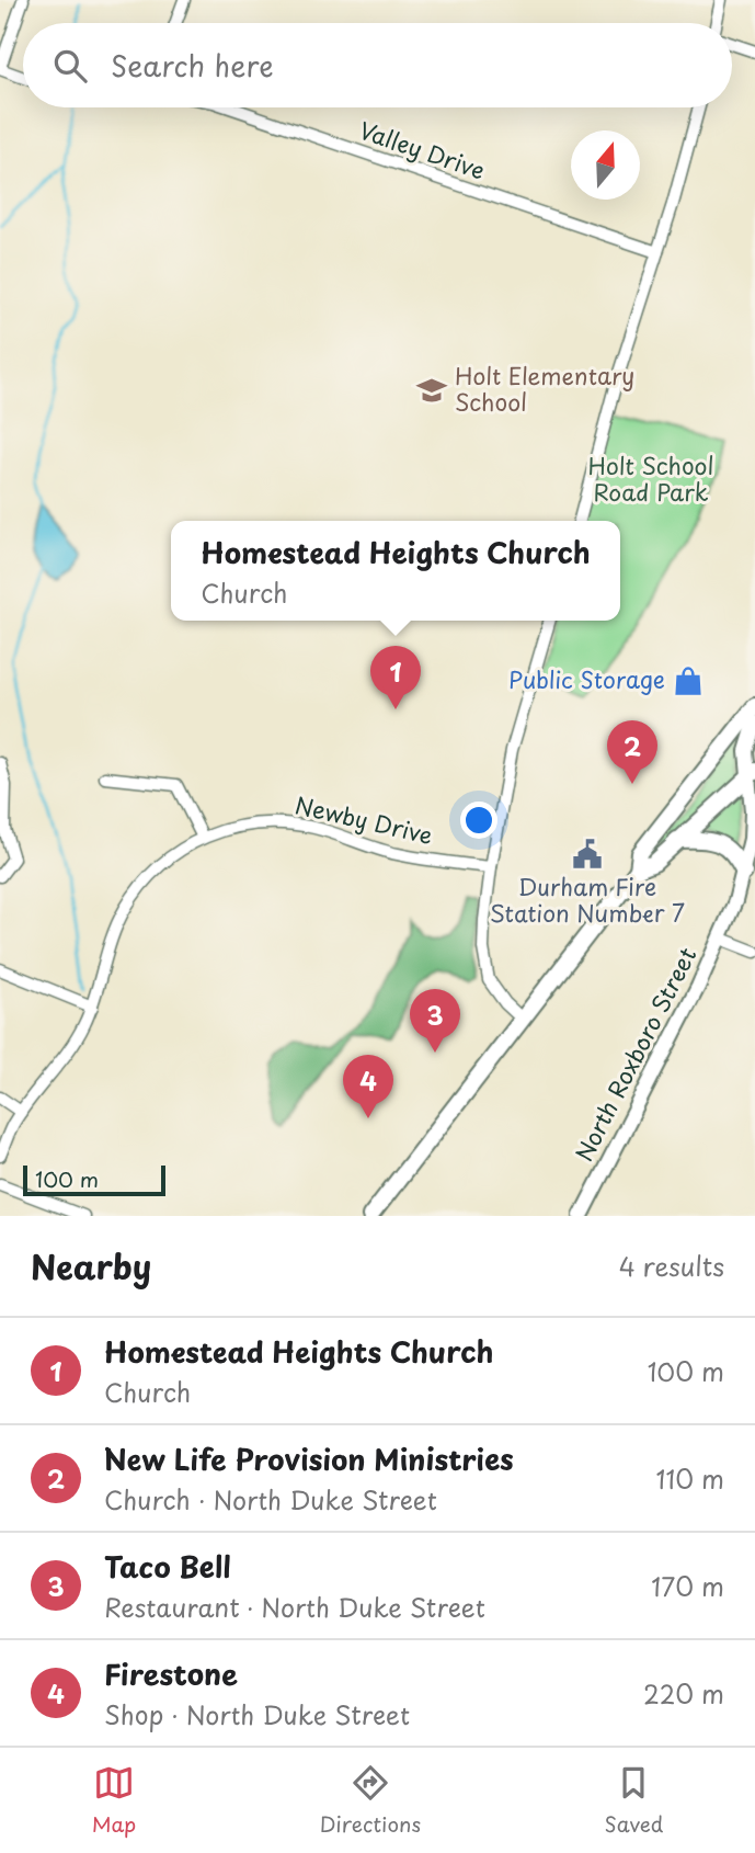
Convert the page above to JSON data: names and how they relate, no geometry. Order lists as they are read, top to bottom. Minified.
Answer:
{"streets":{"main road":["North Roxboro Street"],"street":["Valley Drive","Newby Drive"]},"parks":["Holt School Road Park"],"places":{"school or university":["Holt Elementary School"],"shop":["Public Storage"],"public building":["Durham Fire Station Number 7"]},"scale_bar":"100 m","north":"top","page":{"search":"Search here","popup":["Homestead Heights Church","Church"],"pins":["1","2","3","4"],"scale":"100 m","heading":["Nearby","4 results"],"list":[{"mark":"1","name":"Homestead Heights Church","note":"Church","value":"100 m"},{"mark":"2","name":"New Life Provision Ministries","note":"Church · North Duke Street","value":"110 m"},{"mark":"3","name":"Taco Bell","note":"Restaurant · North Duke Street","value":"170 m"},{"mark":"4","name":"Firestone","note":"Shop · North Duke Street","value":"220 m"}],"nav":["Map","Directions","Saved"]}}
